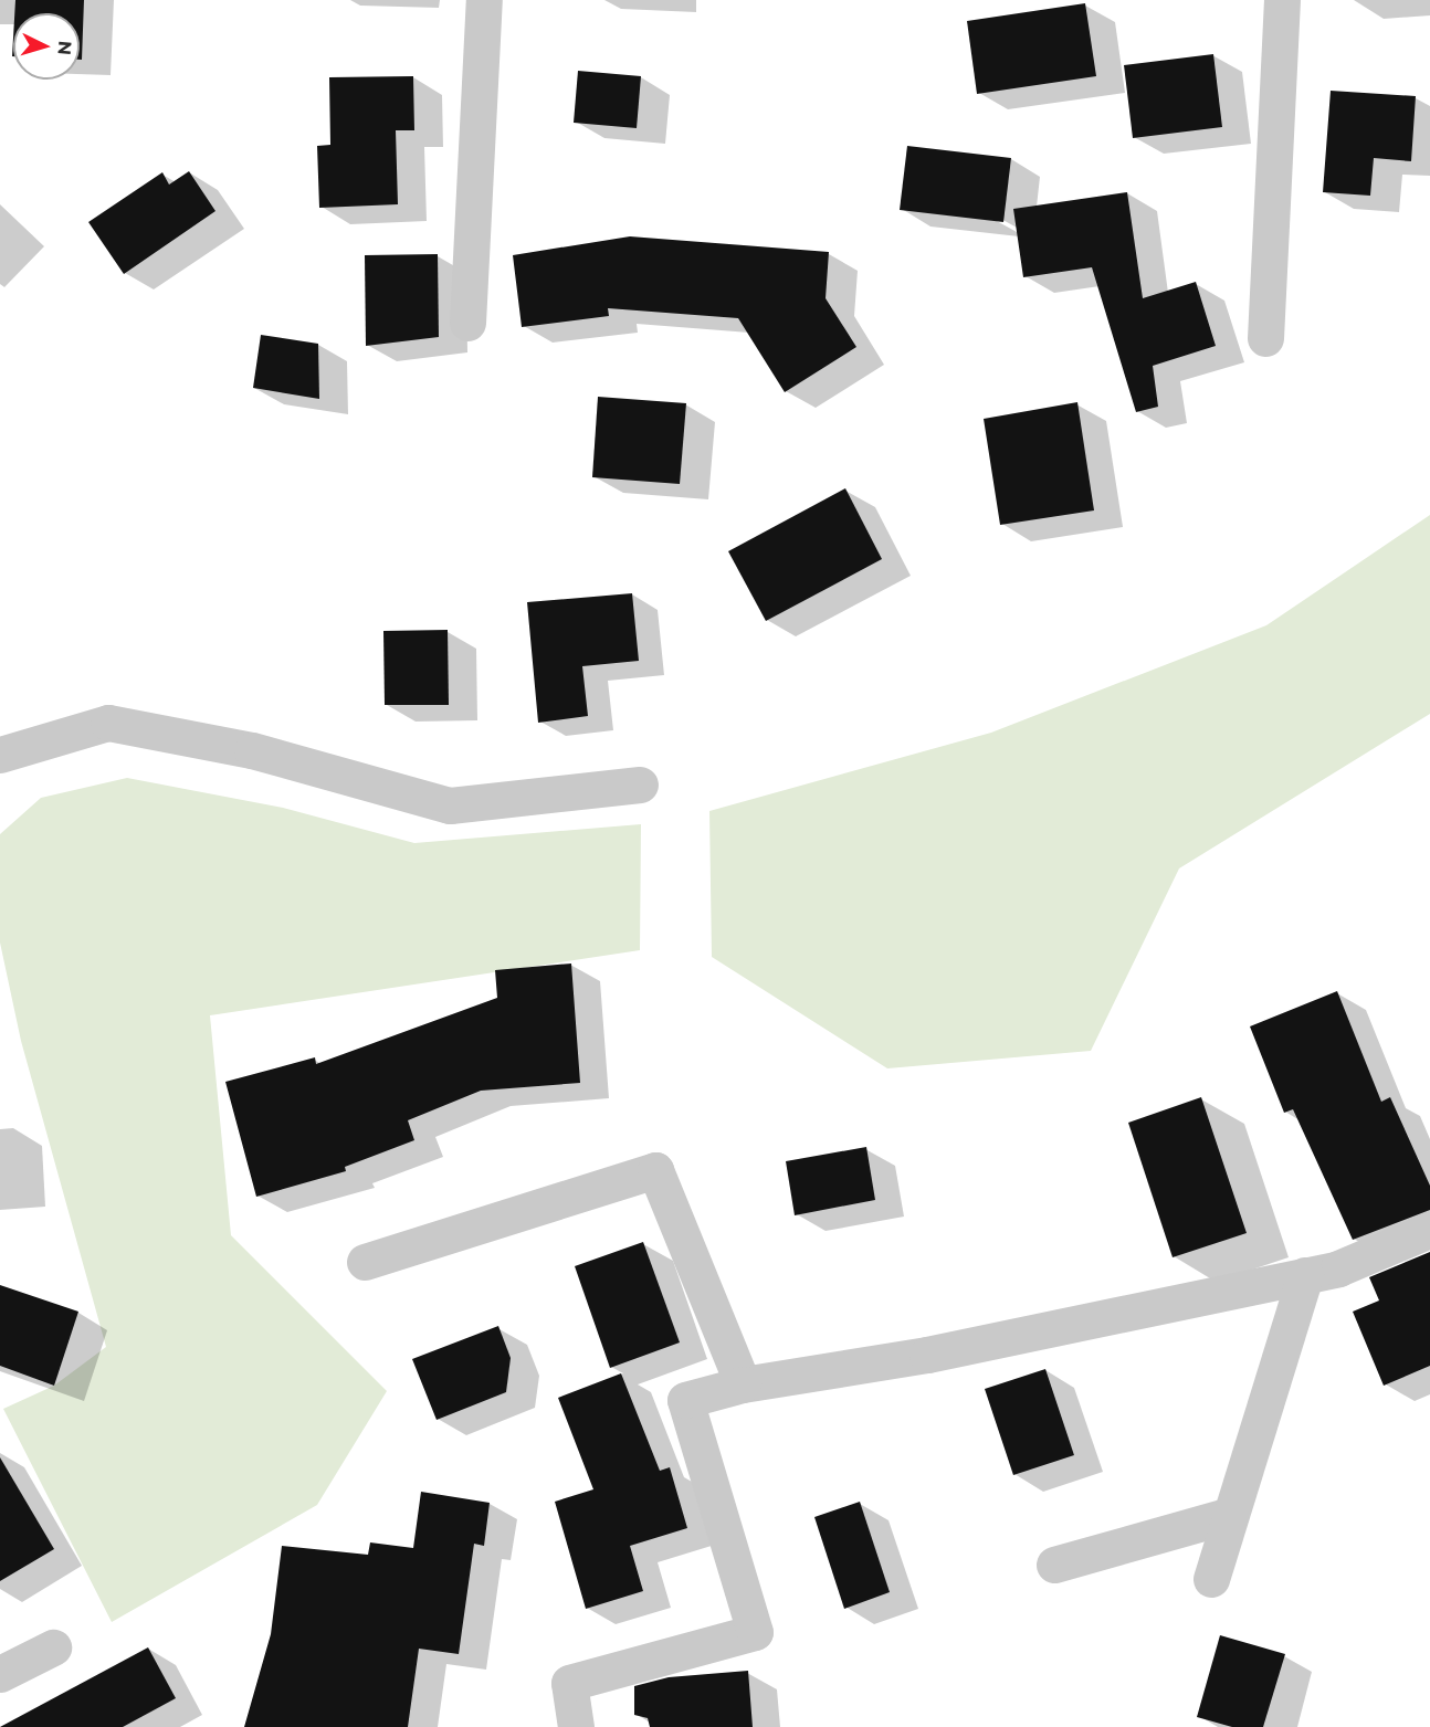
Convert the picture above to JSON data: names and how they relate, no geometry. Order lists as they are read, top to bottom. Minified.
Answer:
{"north":"right"}
